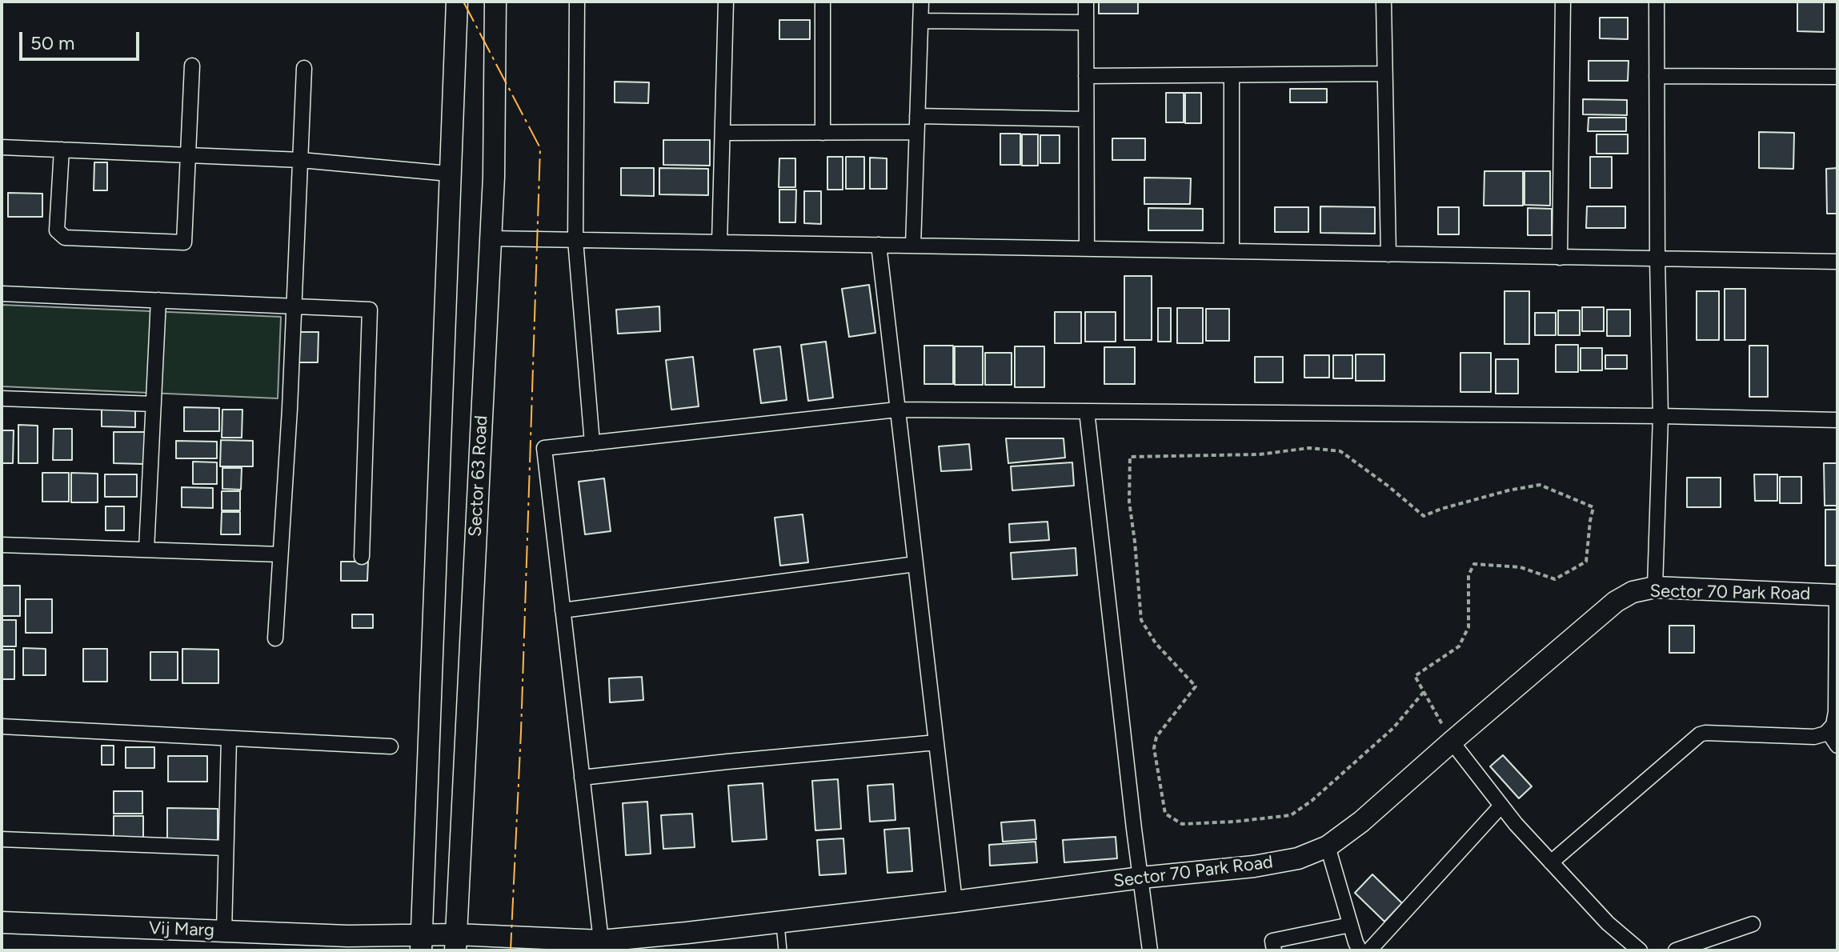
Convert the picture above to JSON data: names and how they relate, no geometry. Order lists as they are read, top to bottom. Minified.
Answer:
{"streets":{"street":["Sector 63 Road","Sector 70 Park Road","Vij Marg"]},"crossings":[["Sector 63 Road","Sector 70 Park Road"],["Sector 70 Park Road","Vij Marg"]],"scale_bar":"50 m"}
